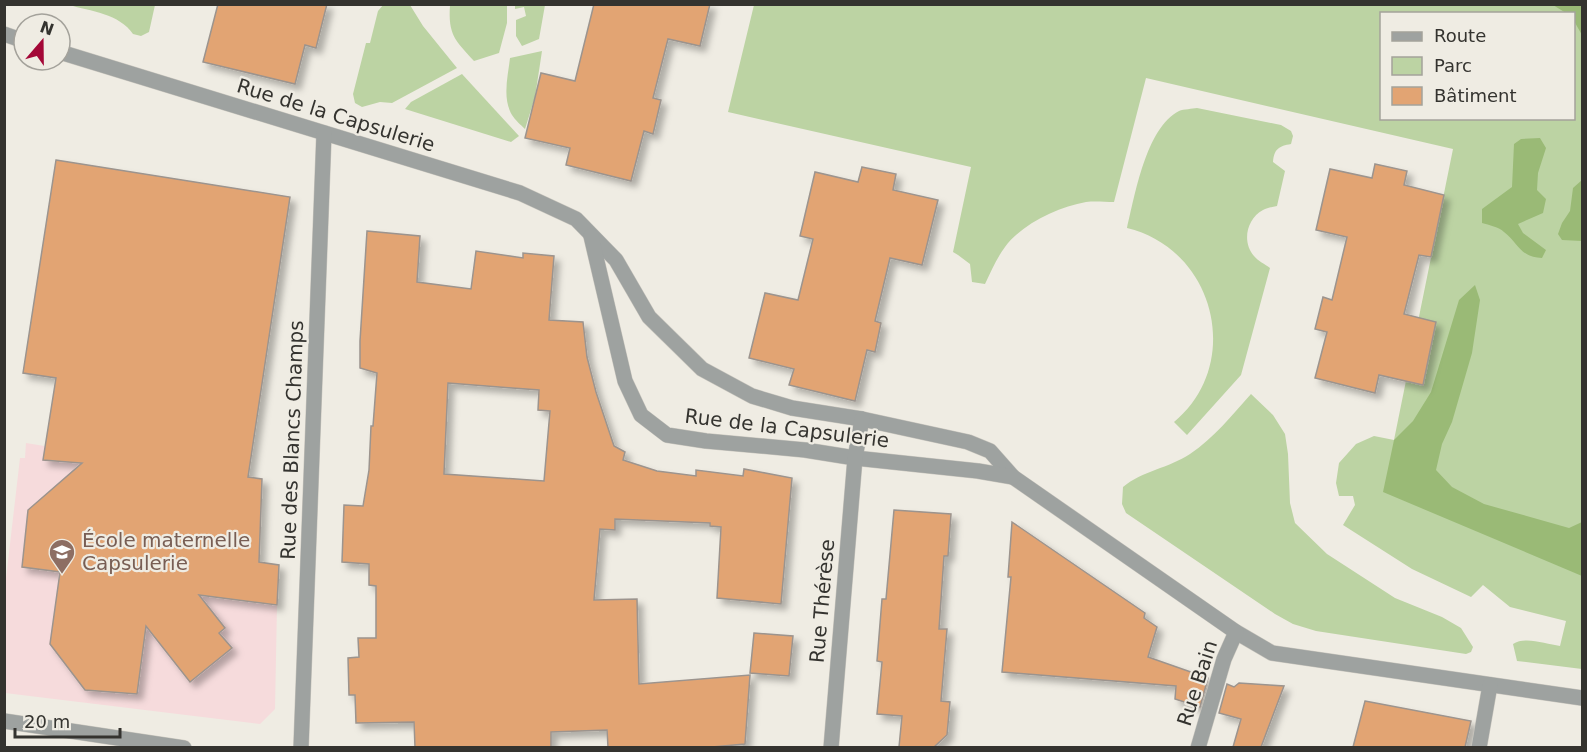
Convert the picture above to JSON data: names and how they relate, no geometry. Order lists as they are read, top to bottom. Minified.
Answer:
{"streets":{"street":["Rue de la Capsulerie","Rue des Blancs Champs","Rue Thérèse","Rue Bain"]},"crossings":[["Rue de la Capsulerie","Rue des Blancs Champs"],["Rue de la Capsulerie","Rue Thérèse"],["Rue de la Capsulerie","Rue Bain"]],"places":{"school or university":["École maternelle Capsulerie"]},"legend":["Route","Parc","Bâtiment"],"scale_bar":"20 m","north":"top"}
